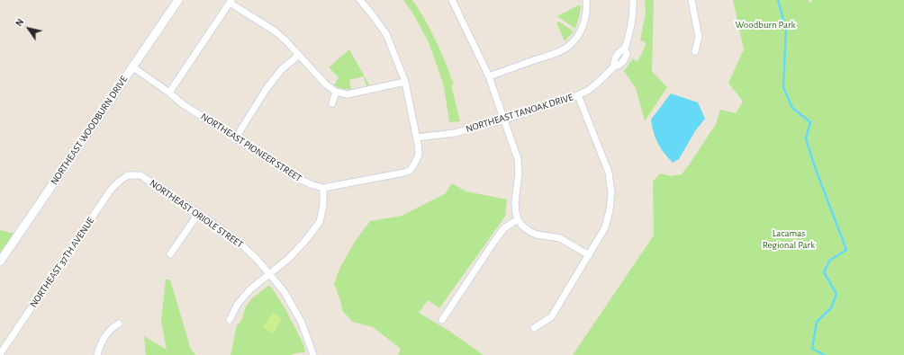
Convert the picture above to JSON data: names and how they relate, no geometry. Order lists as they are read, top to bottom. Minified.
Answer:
{"streets":{"street":["NORTHEAST TANOAK DRIVE","NORTHEAST WOODBURN DRIVE","NORTHEAST PIONEER STREET","NORTHEAST ORIOLE STREET","NORTHEAST 37TH AVENUE"]},"crossings":[["NORTHEAST TANOAK DRIVE","NORTHEAST PIONEER STREET"],["NORTHEAST WOODBURN DRIVE","NORTHEAST PIONEER STREET"],["NORTHEAST ORIOLE STREET","NORTHEAST 37TH AVENUE"]],"parks":["Woodburn Park","Lacamas Regional Park"],"north":"top left"}
